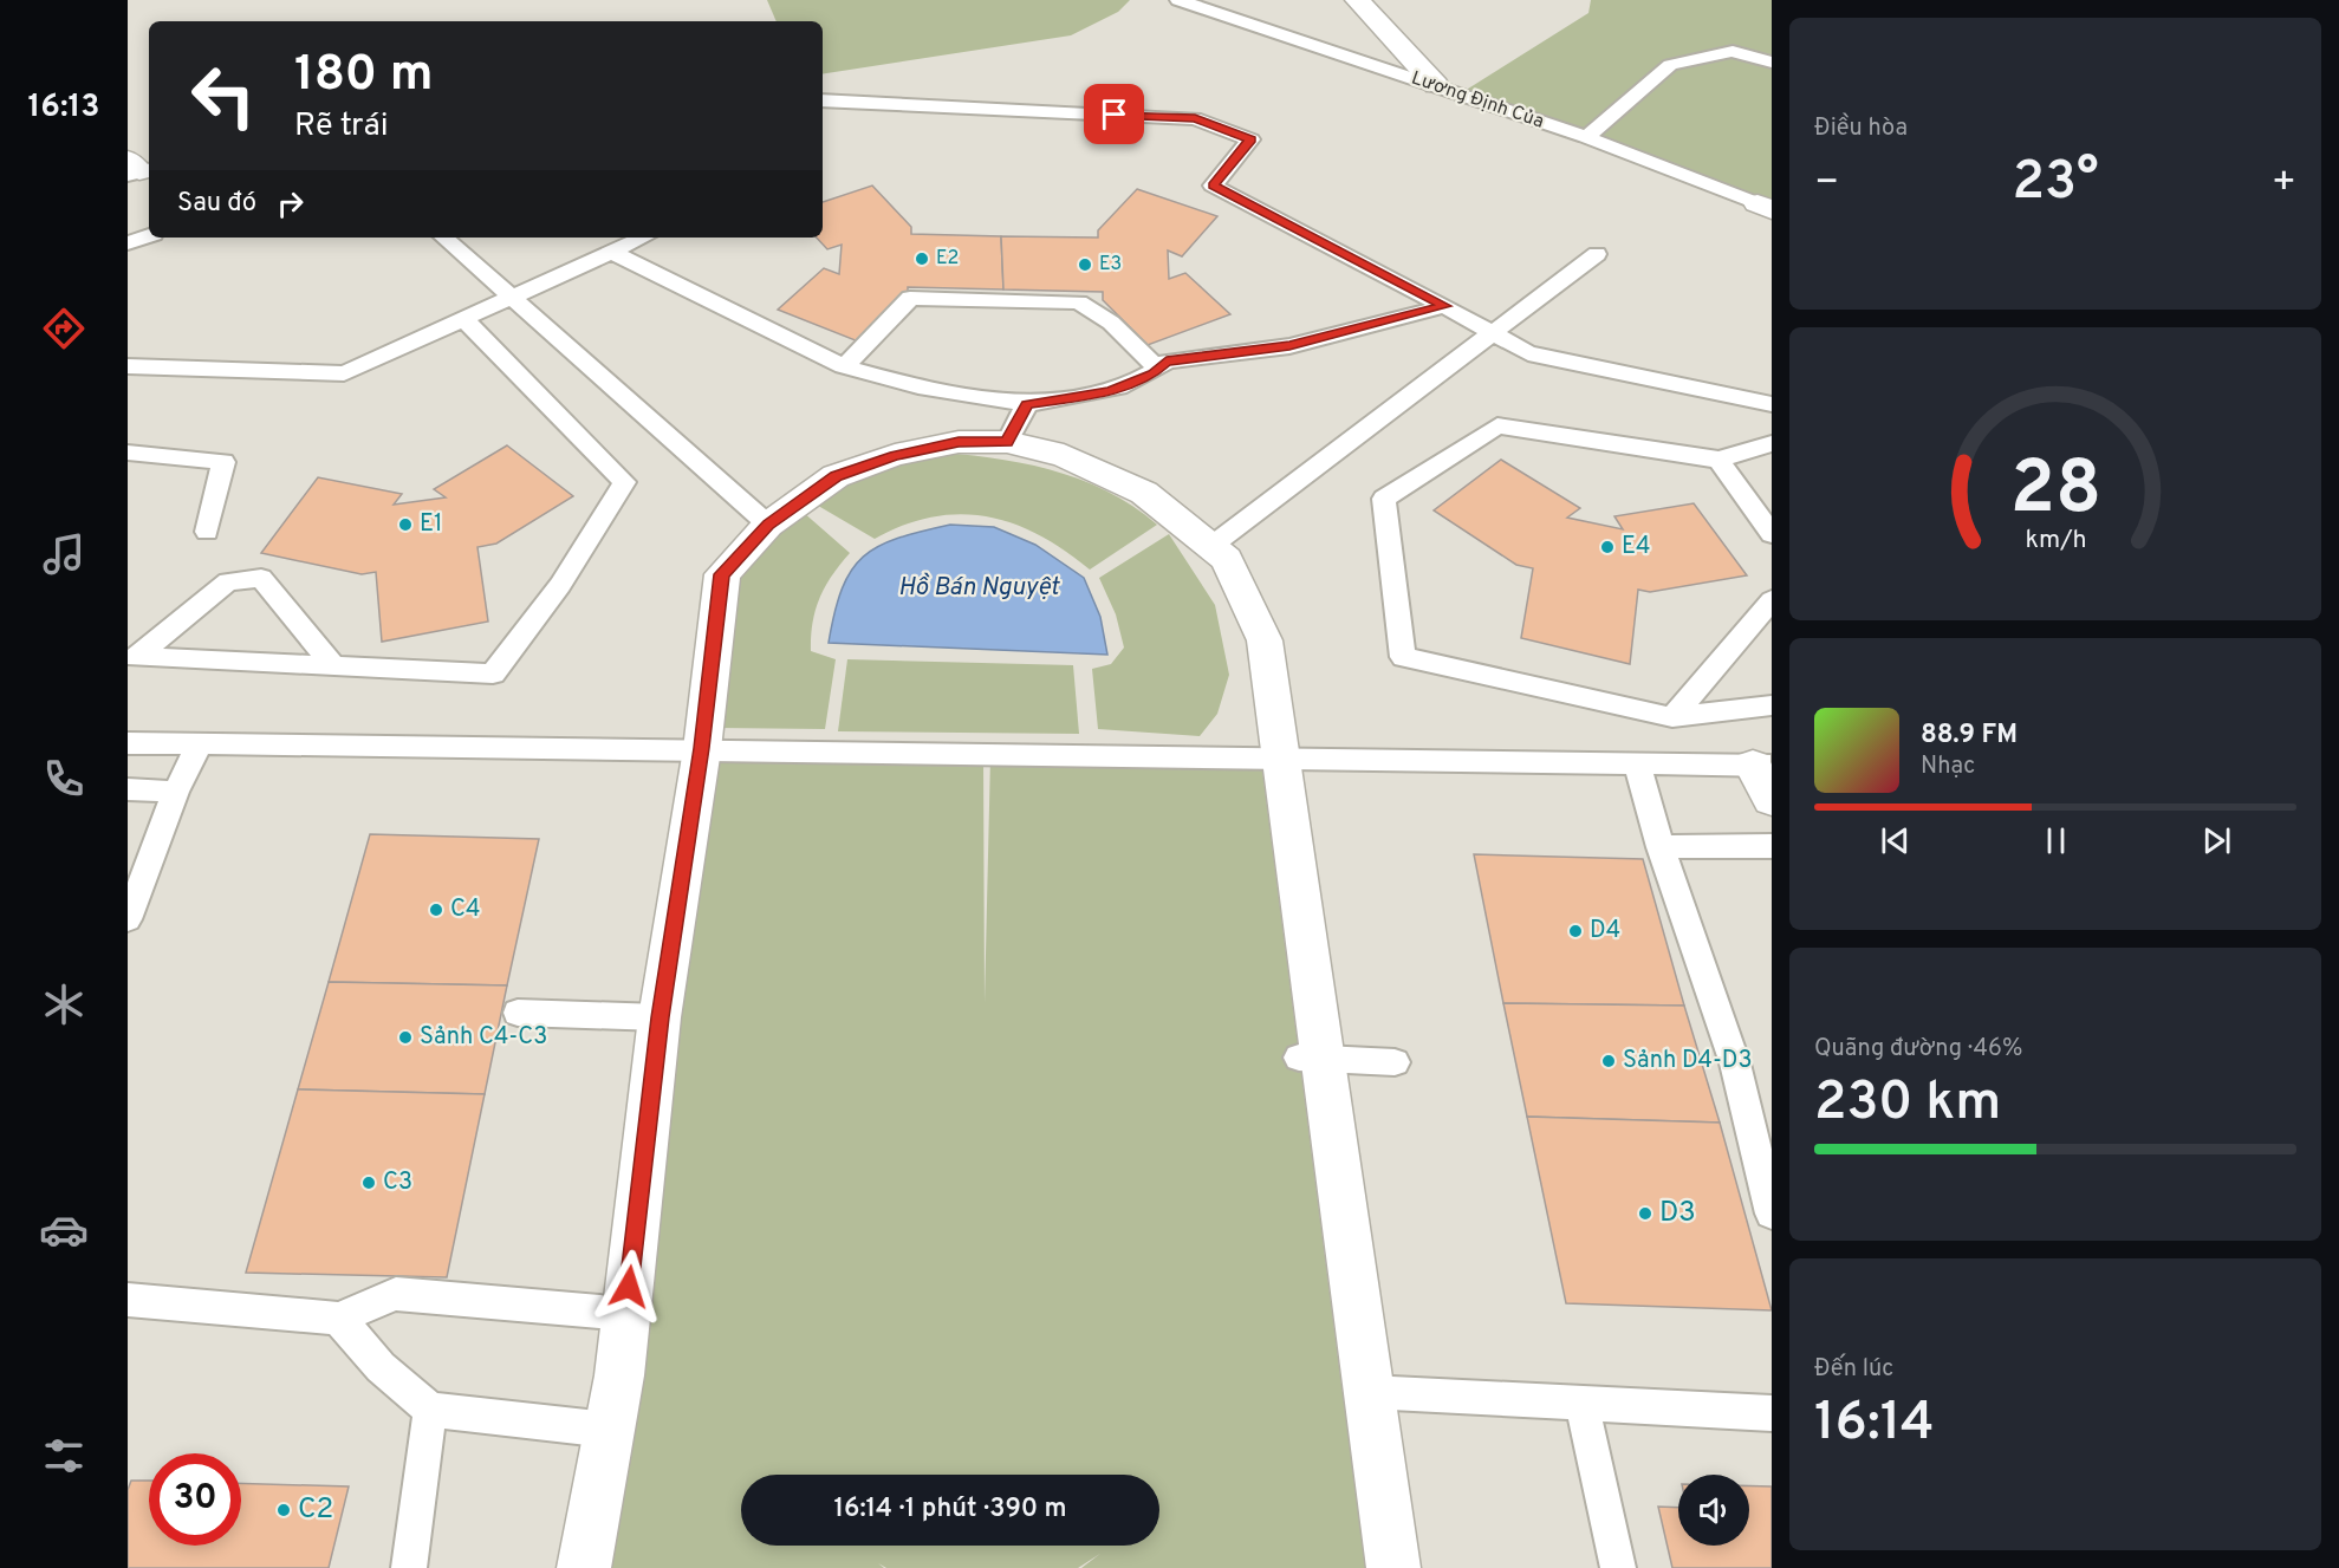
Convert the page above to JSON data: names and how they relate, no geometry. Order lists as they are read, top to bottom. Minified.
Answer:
{"streets":{"lane":["Lương Định Của"]},"water":["Hồ Bán Nguyệt"],"places":["E2","E3","E1","E4","C4","D4","Sảnh C4-C3","Sảnh D4-D3","C3","D3","C2"],"page":{"tabs":"16:13","tile":["Điều hòa",["Quãng đường · 46%","230 km"],["Đến lúc","16:14"]],"turn":["180 m","Rẽ trái"],"heat":["−","23°","+"],"then":"Sau đó","song":["88.9 FM","Nhạc"],"limit":"30","trip":"16:14 · 1 phút · 390 m","gauge":["28","km/h"]}}
